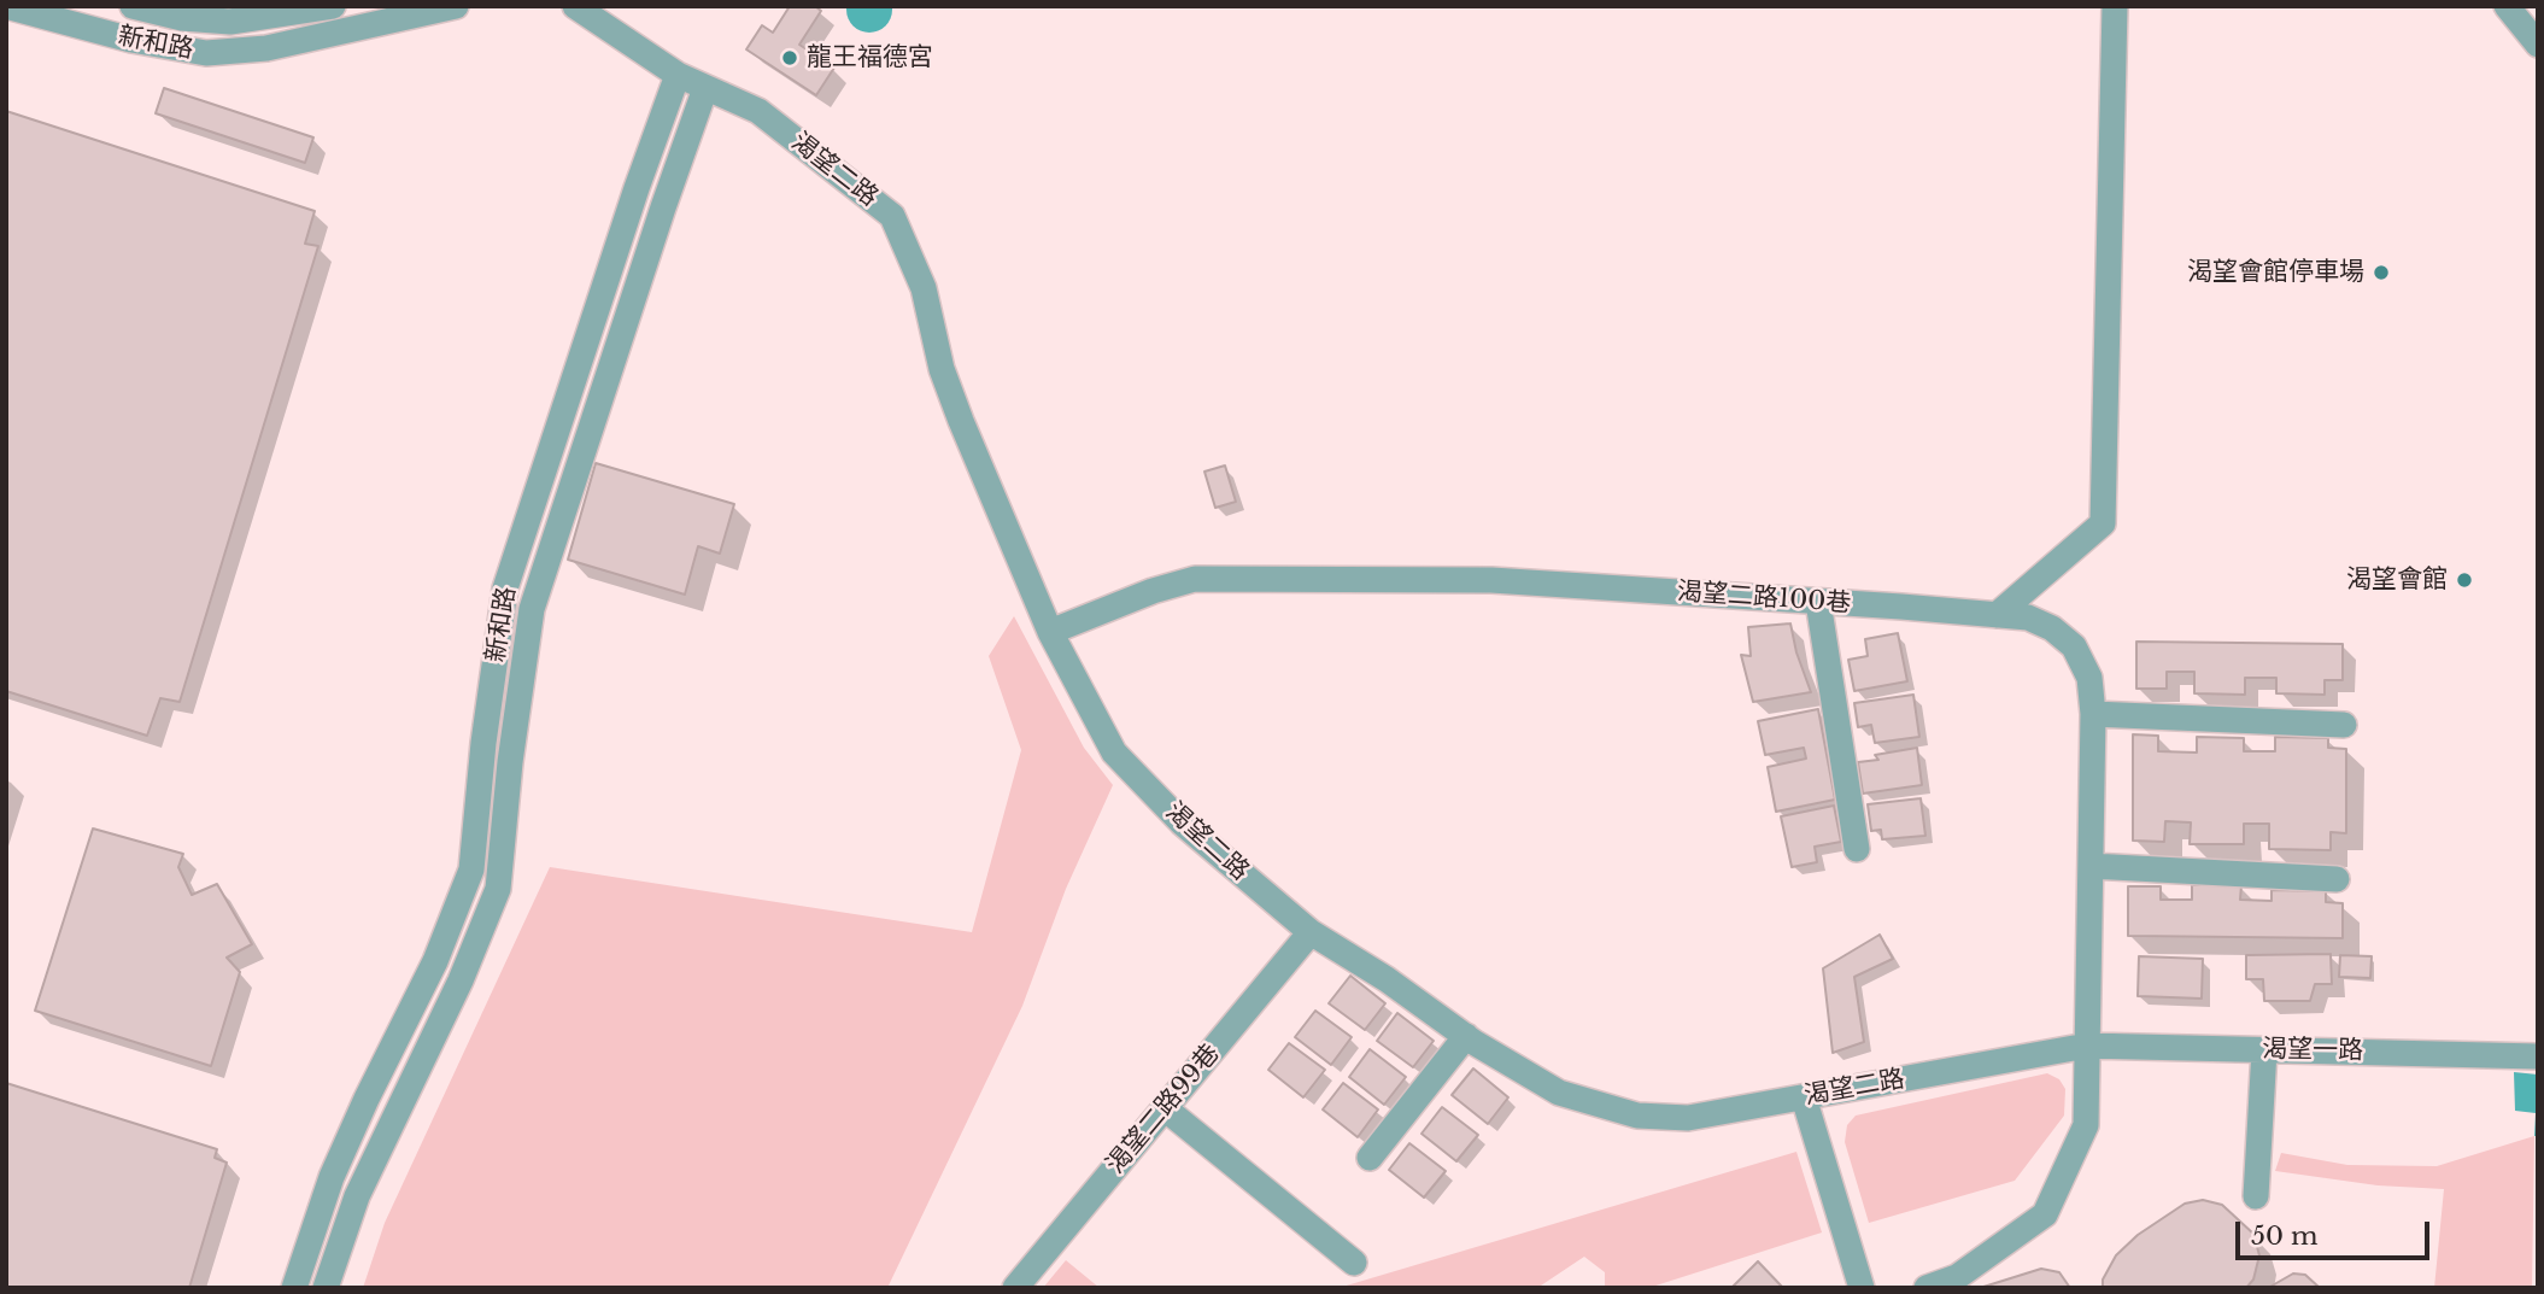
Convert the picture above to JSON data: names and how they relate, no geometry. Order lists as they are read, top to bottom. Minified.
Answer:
{"streets":{"street":["新和路","渴望二路","渴望二路100巷","渴望一路","渴望二路99巷"]},"crossings":[["新和路","渴望二路"],["渴望二路","渴望二路100巷"],["渴望二路","渴望一路"],["渴望二路","渴望二路99巷"],["渴望二路100巷","渴望一路"]],"places":["龍王福德宮","渴望會館停車場","渴望會館"],"scale_bar":"50 m"}
